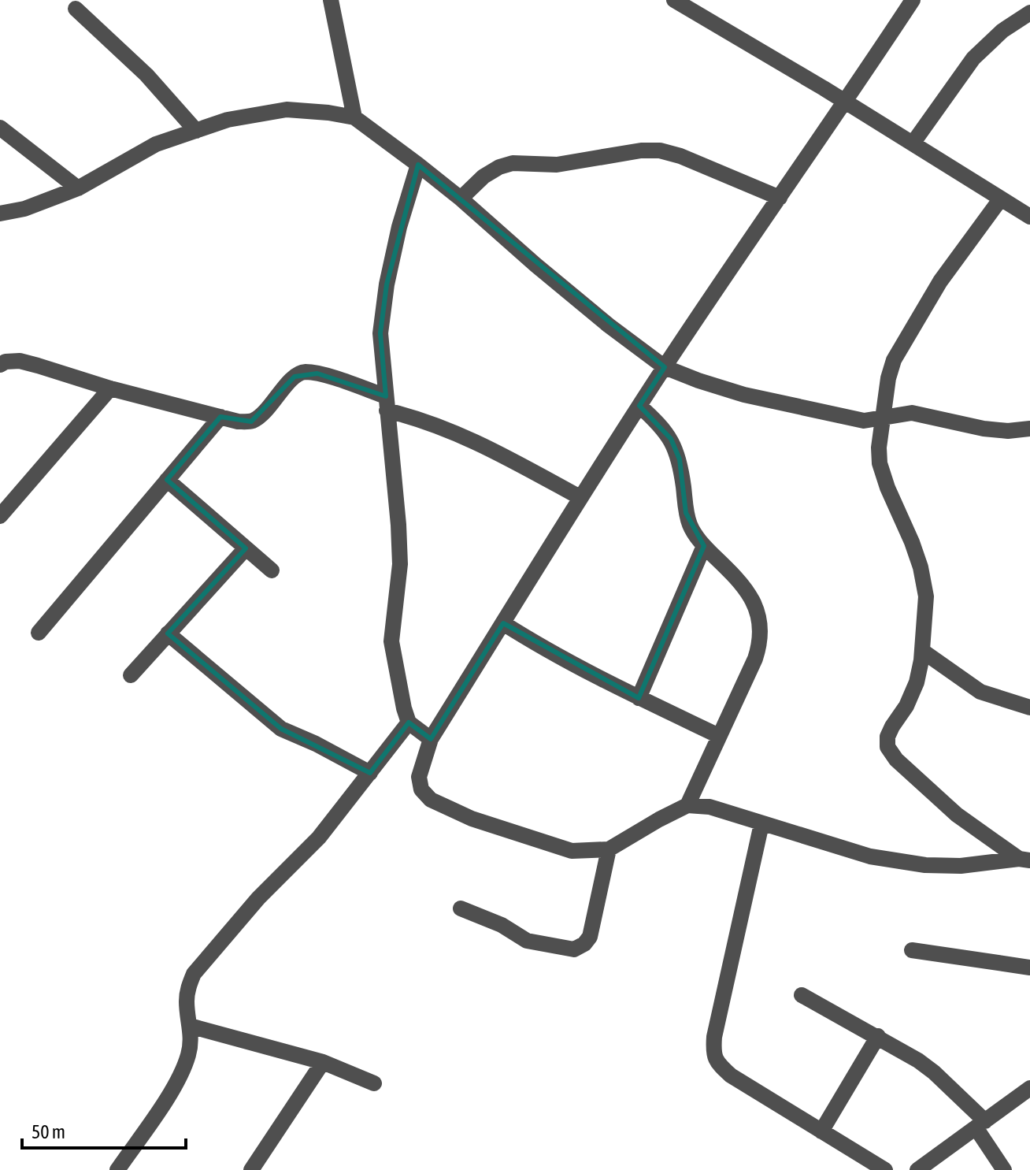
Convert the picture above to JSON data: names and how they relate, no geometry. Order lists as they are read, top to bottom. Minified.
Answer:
{"scale_bar":"50 m"}
